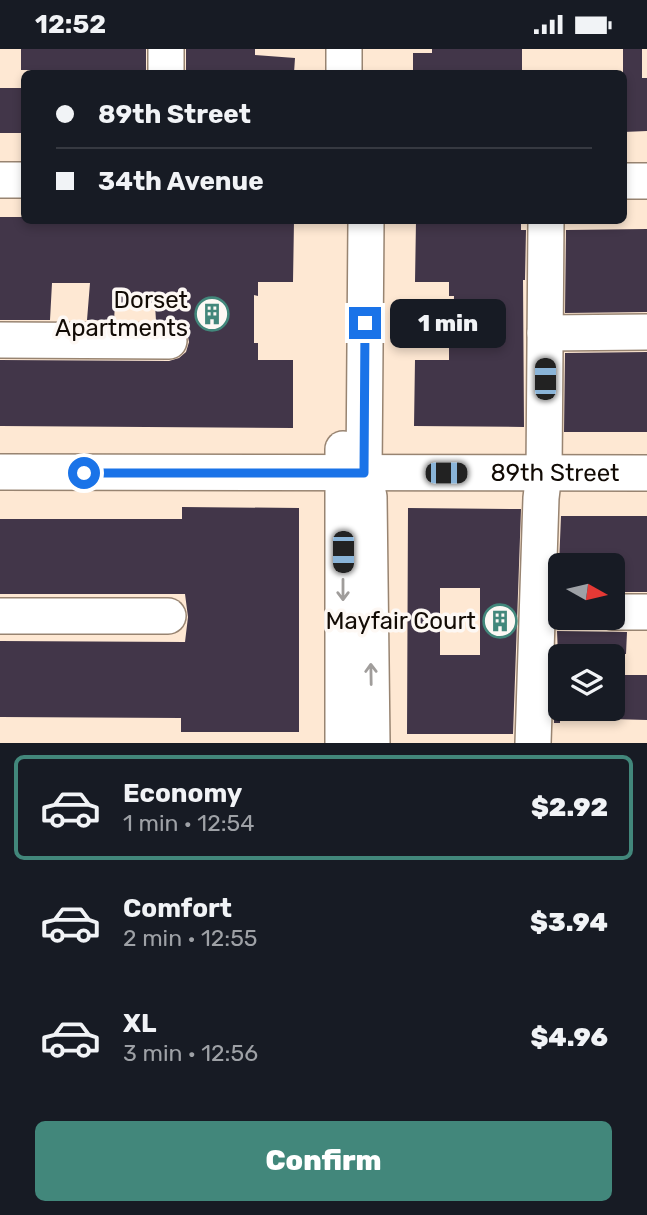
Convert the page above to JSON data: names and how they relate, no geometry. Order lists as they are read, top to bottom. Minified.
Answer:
{"streets":{"street":["89th Street"]},"places":{"building":["Dorset Apartments","Mayfair Court"]},"north":"right","page":{"status":"12:52","banner":["89th Street","34th Avenue"],"bubble":"1 min","list":[{"name":"Economy","note":"1 min · 12:54","value":"$2.92"},{"name":"Comfort","note":"2 min · 12:55","value":"$3.94"},{"name":"XL","note":"3 min · 12:56","value":"$4.96"}],"buttons":"Confirm"}}
